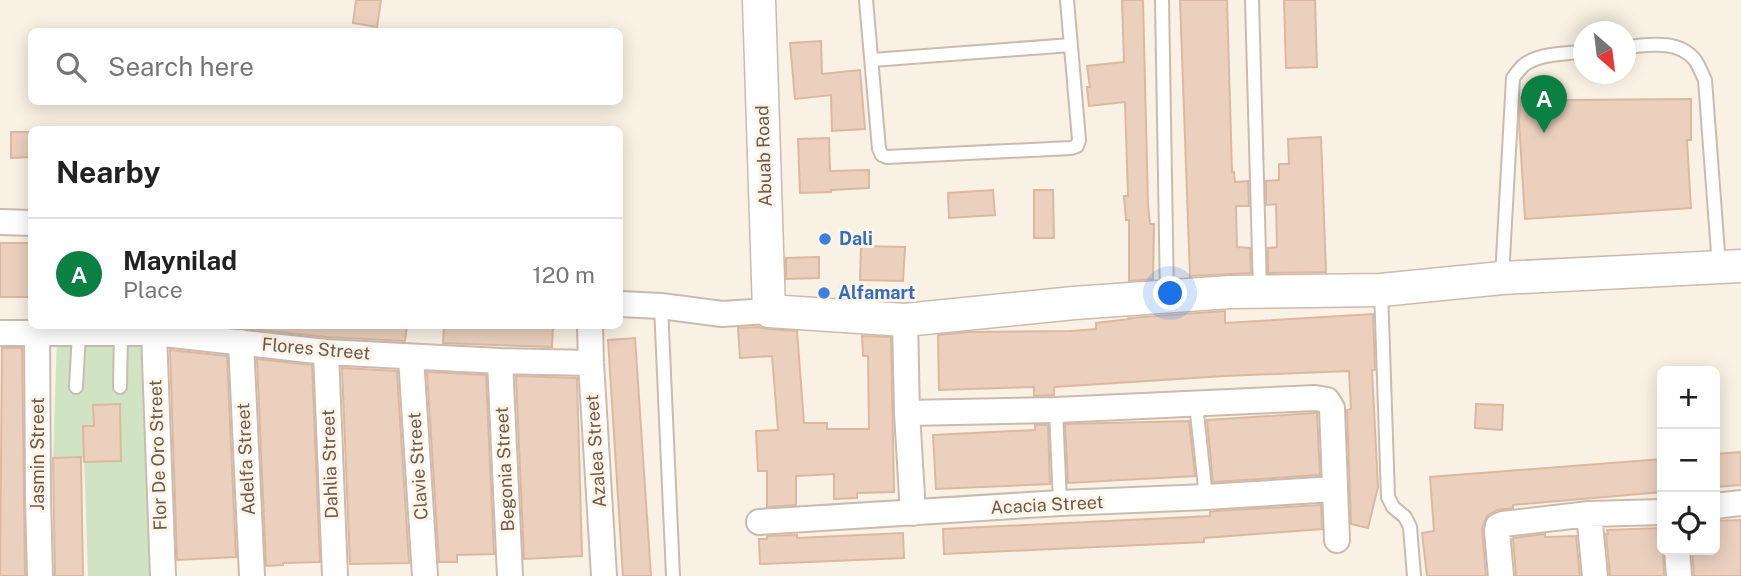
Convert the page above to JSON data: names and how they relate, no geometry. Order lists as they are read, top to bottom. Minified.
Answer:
{"streets":{"street":["Abuab Road","Flores Street","Azalea Street","Jasmin Street","Flor De Oro Street","Adelfa Street","Dahlia Street","Clavie Street","Begonia Street","Acacia Street"]},"crossings":[["Flores Street","Azalea Street"],["Flores Street","Jasmin Street"],["Flores Street","Flor De Oro Street"],["Flores Street","Adelfa Street"],["Flores Street","Dahlia Street"],["Flores Street","Clavie Street"],["Flores Street","Begonia Street"]],"places":["Dali","Alfamart"],"north":"bottom right","page":{"search":"Search here","pins":"A","heading":"Nearby","list":[{"mark":"A","name":"Maynilad","note":"Place","value":"120 m"}],"map_buttons":["+","−"]}}
